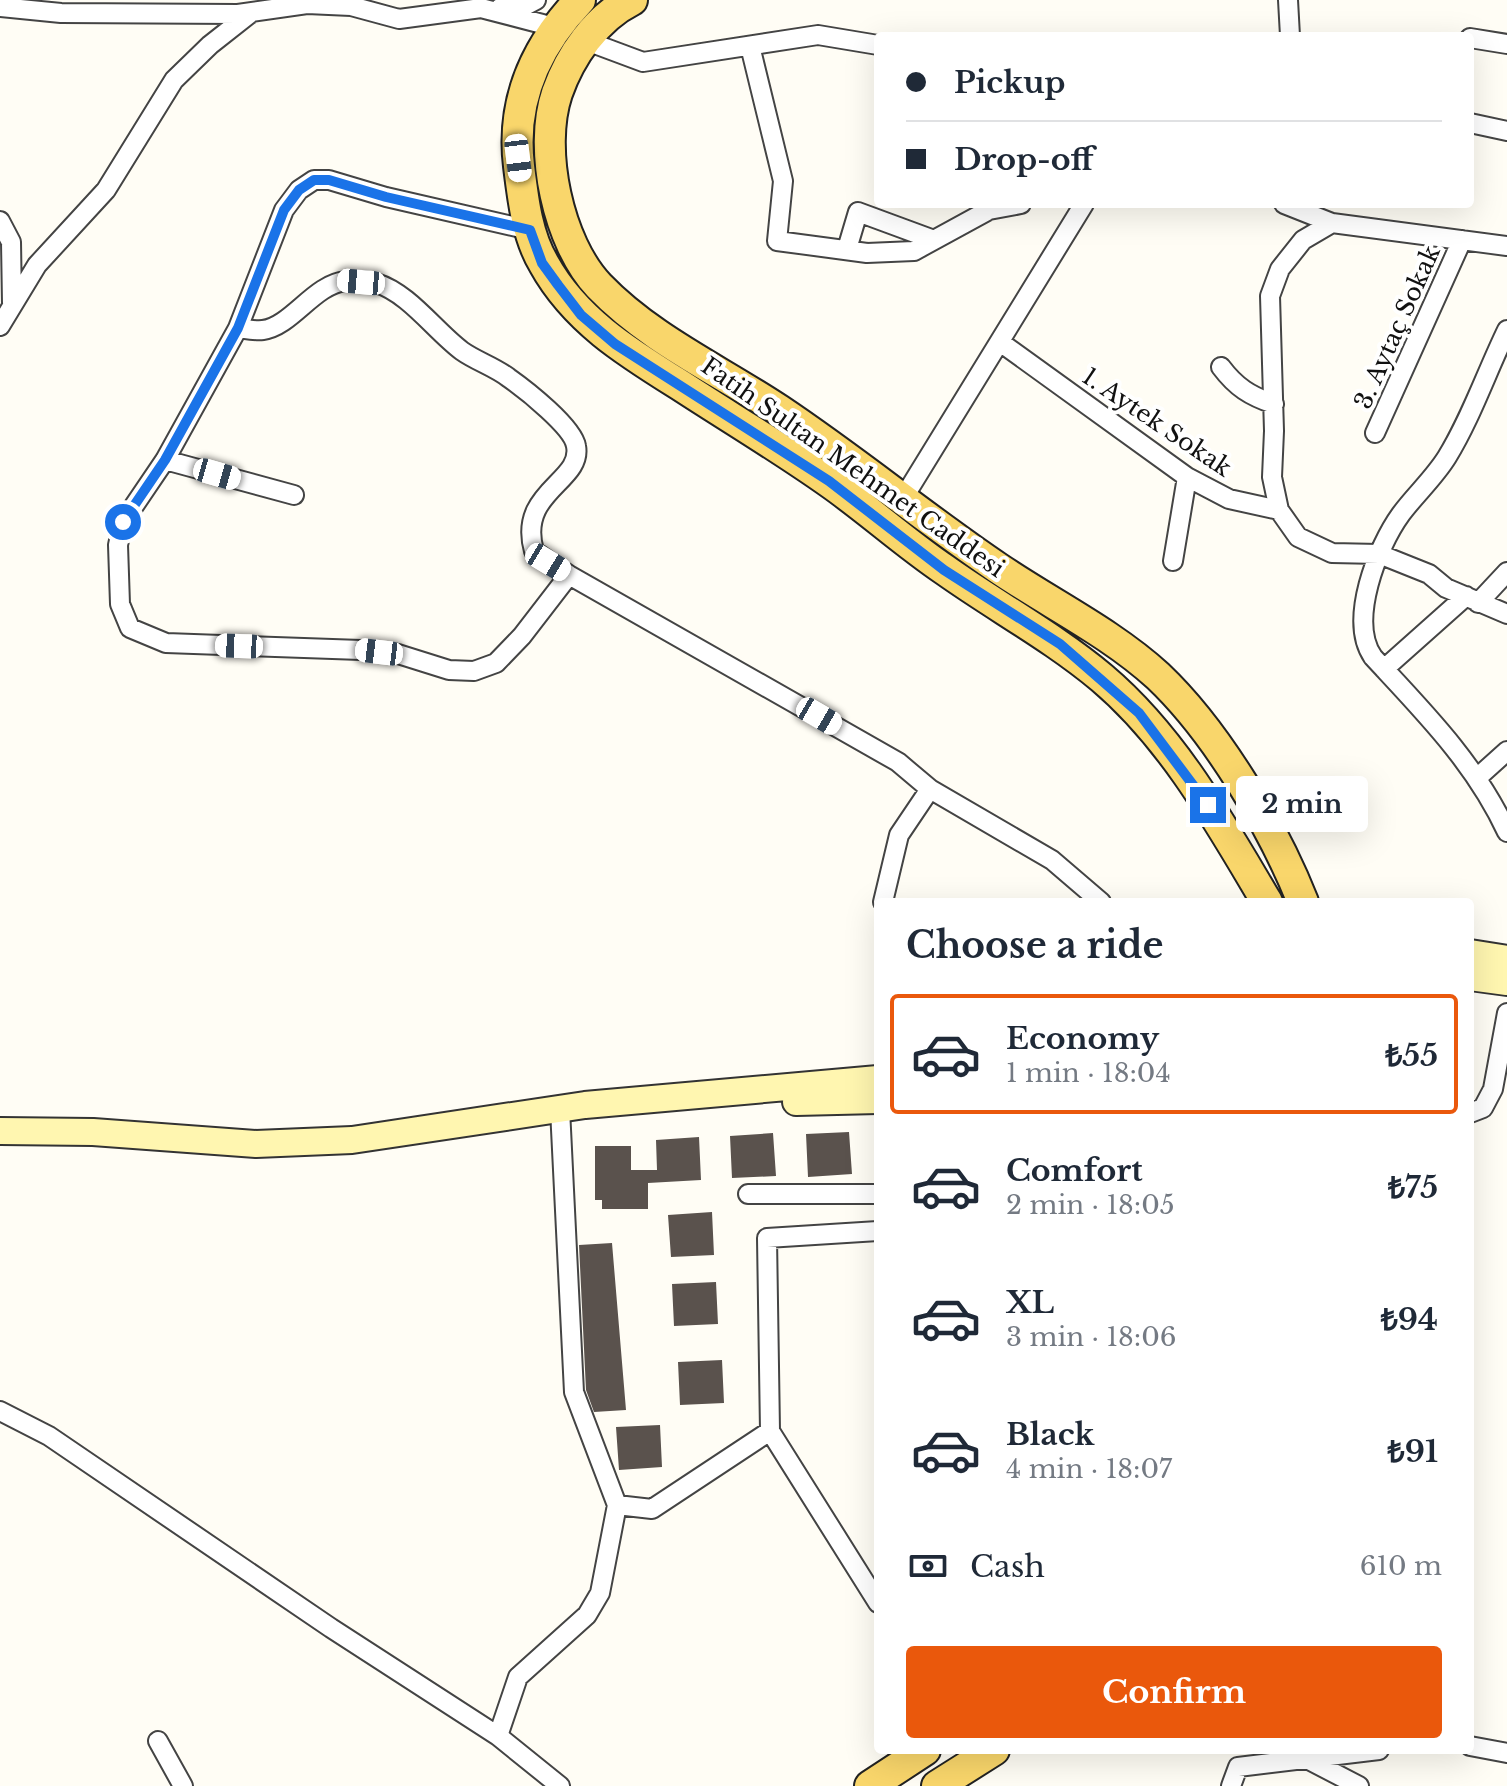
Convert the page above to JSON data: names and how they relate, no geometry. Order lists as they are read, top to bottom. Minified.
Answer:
{"streets":{"main road":["Fatih Sultan Mehmet Caddesi"],"street":["3. Aytaç Sokak","1. Aytek Sokak"]},"page":{"banner":["Pickup","Drop-off"],"bubble":"2 min","heading":"Choose a ride","list":[{"name":"Economy","note":"1 min · 18:04","value":"₺55"},{"name":"Comfort","note":"2 min · 18:05","value":"₺75"},{"name":"XL","note":"3 min · 18:06","value":"₺94"},{"name":"Black","note":"4 min · 18:07","value":"₺91"}],"pay":["Cash","610 m"],"buttons":"Confirm"}}
